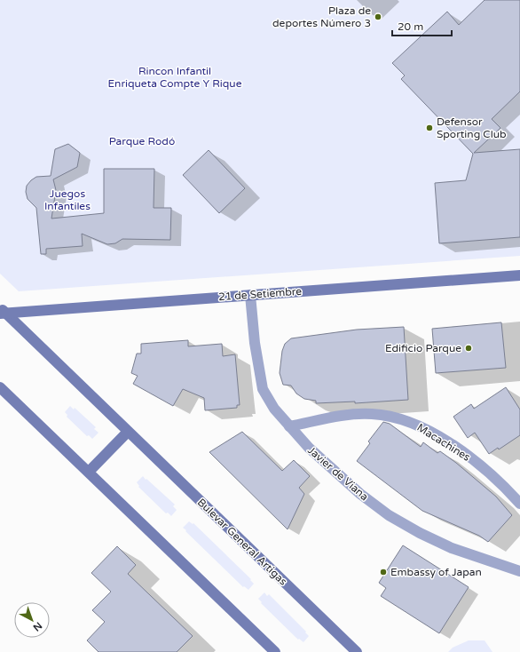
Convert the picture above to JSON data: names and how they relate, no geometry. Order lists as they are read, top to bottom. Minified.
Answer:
{"streets":{"main road":["21 de Setiembre","Bulevar General Artigas"],"street":["Macachines","Javier de Viana"]},"crossings":[["21 de Setiembre","Javier de Viana"],["21 de Setiembre","Bulevar General Artigas"],["Macachines","Javier de Viana"]],"parks":["Rincon Infantil Enriqueta Compte Y Rique","Parque Rodó","Juegos Infantiles"],"places":["Plaza de deportes Número 3","Defensor Sporting Club","Edificio Parque","Embassy of Japan"],"scale_bar":"20 m","north":"bottom right"}
